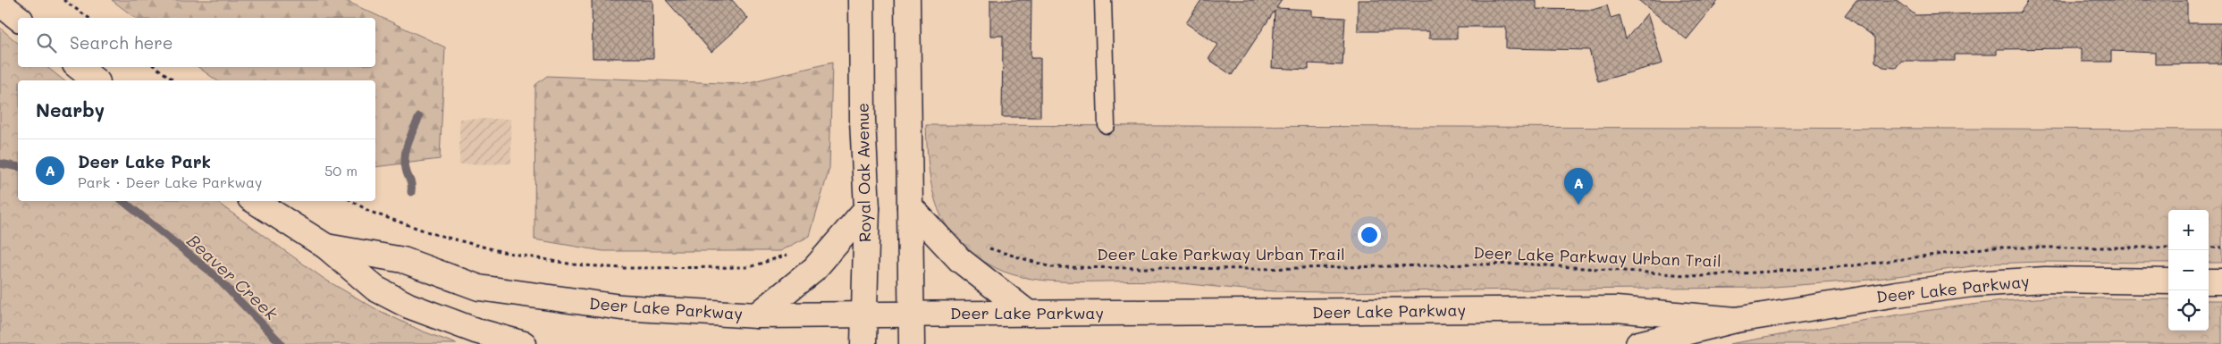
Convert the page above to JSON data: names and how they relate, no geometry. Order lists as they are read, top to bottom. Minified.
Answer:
{"streets":{"main road":["Royal Oak Avenue","Deer Lake Parkway"],"path":["Deer Lake Parkway Urban Trail"]},"crossings":[["Royal Oak Avenue","Deer Lake Parkway"]],"water":["Beaver Creek"],"page":{"search":"Search here","heading":"Nearby","list":[{"mark":"A","name":"Deer Lake Park","note":"Park · Deer Lake Parkway","value":"50 m"}],"pins":"A","map_buttons":["+","−"]}}
